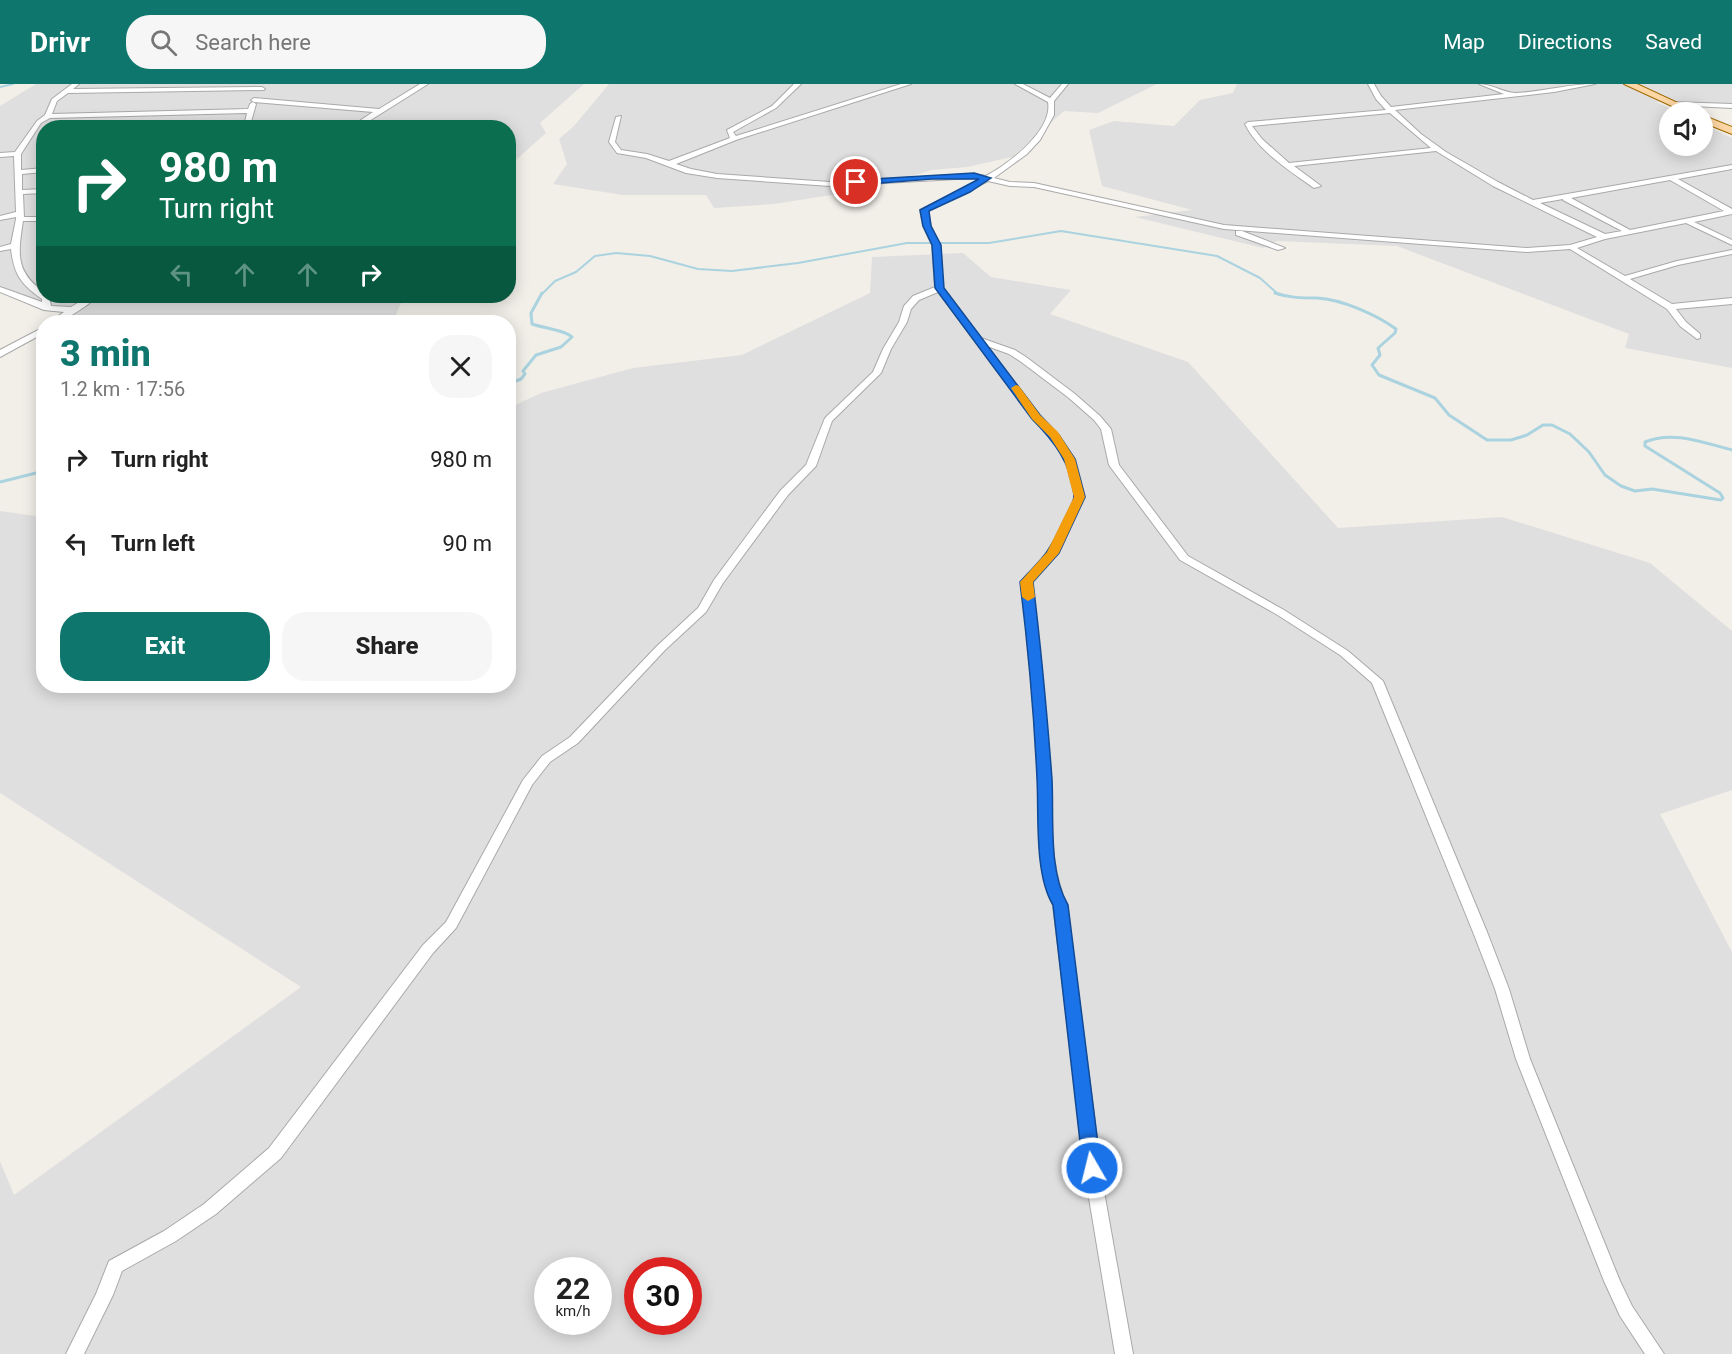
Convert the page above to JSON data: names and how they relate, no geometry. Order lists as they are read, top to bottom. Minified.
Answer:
{"page":{"header":"Drivr","search":"Search here","nav":["Map","Directions","Saved"],"turn":["980 m","Turn right"],"heading":["3 min","1.2 km · 17:56"],"list":[{"name":"Turn right","value":"980 m"},{"name":"Turn left","value":"90 m"}],"buttons":["Exit","Share"],"speed":"22 km/h","limit":"30"}}
